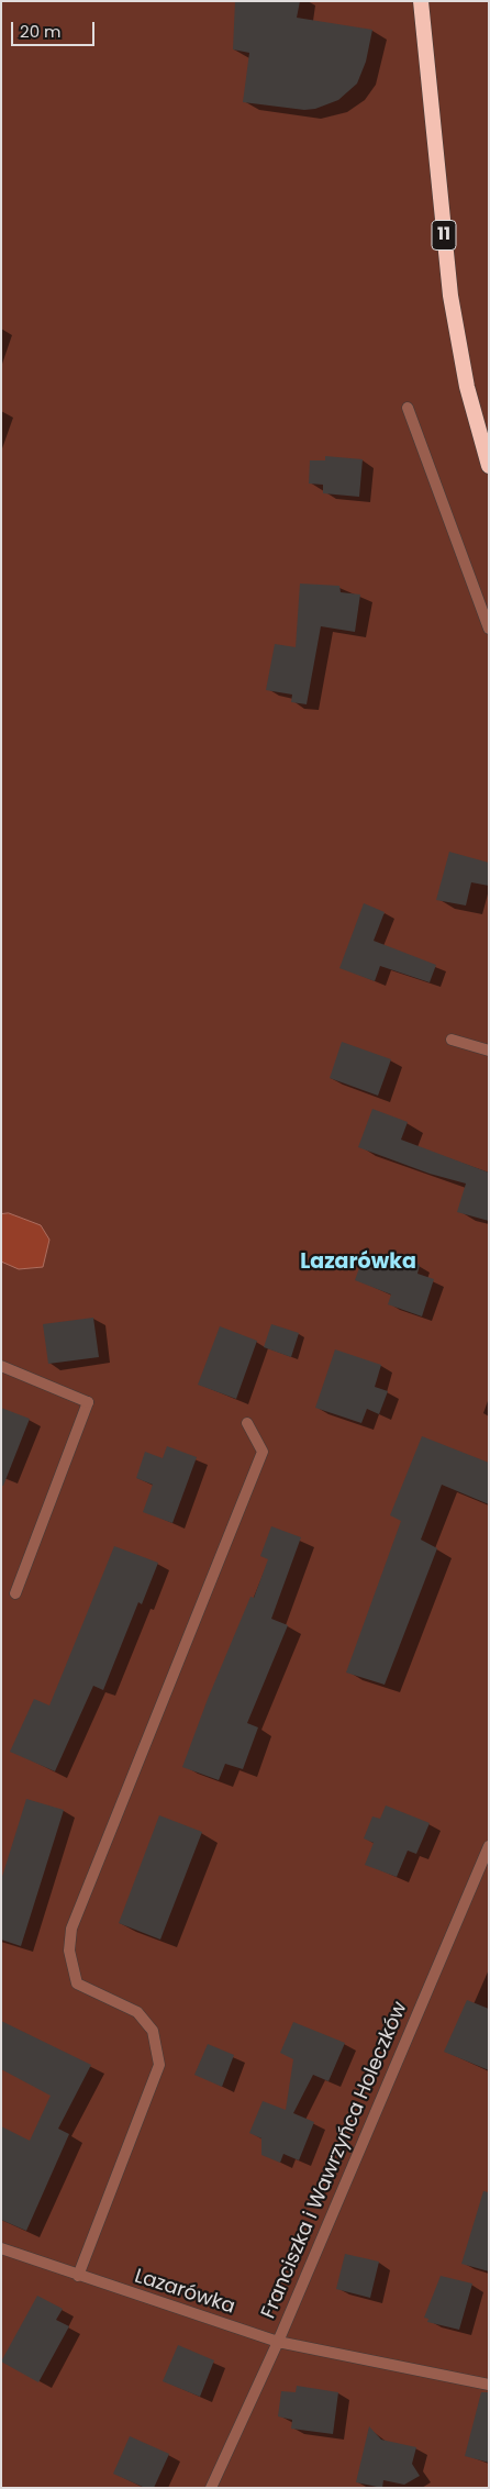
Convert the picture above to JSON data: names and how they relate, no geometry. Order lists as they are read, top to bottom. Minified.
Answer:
{"streets":{"highway":["11"],"street":["Franciszka i Wawrzyńca Holeczków","Lazarówka"]},"crossings":[["Franciszka i Wawrzyńca Holeczków","Lazarówka"]],"districts":["Lazarówka"],"scale_bar":"20 m"}
